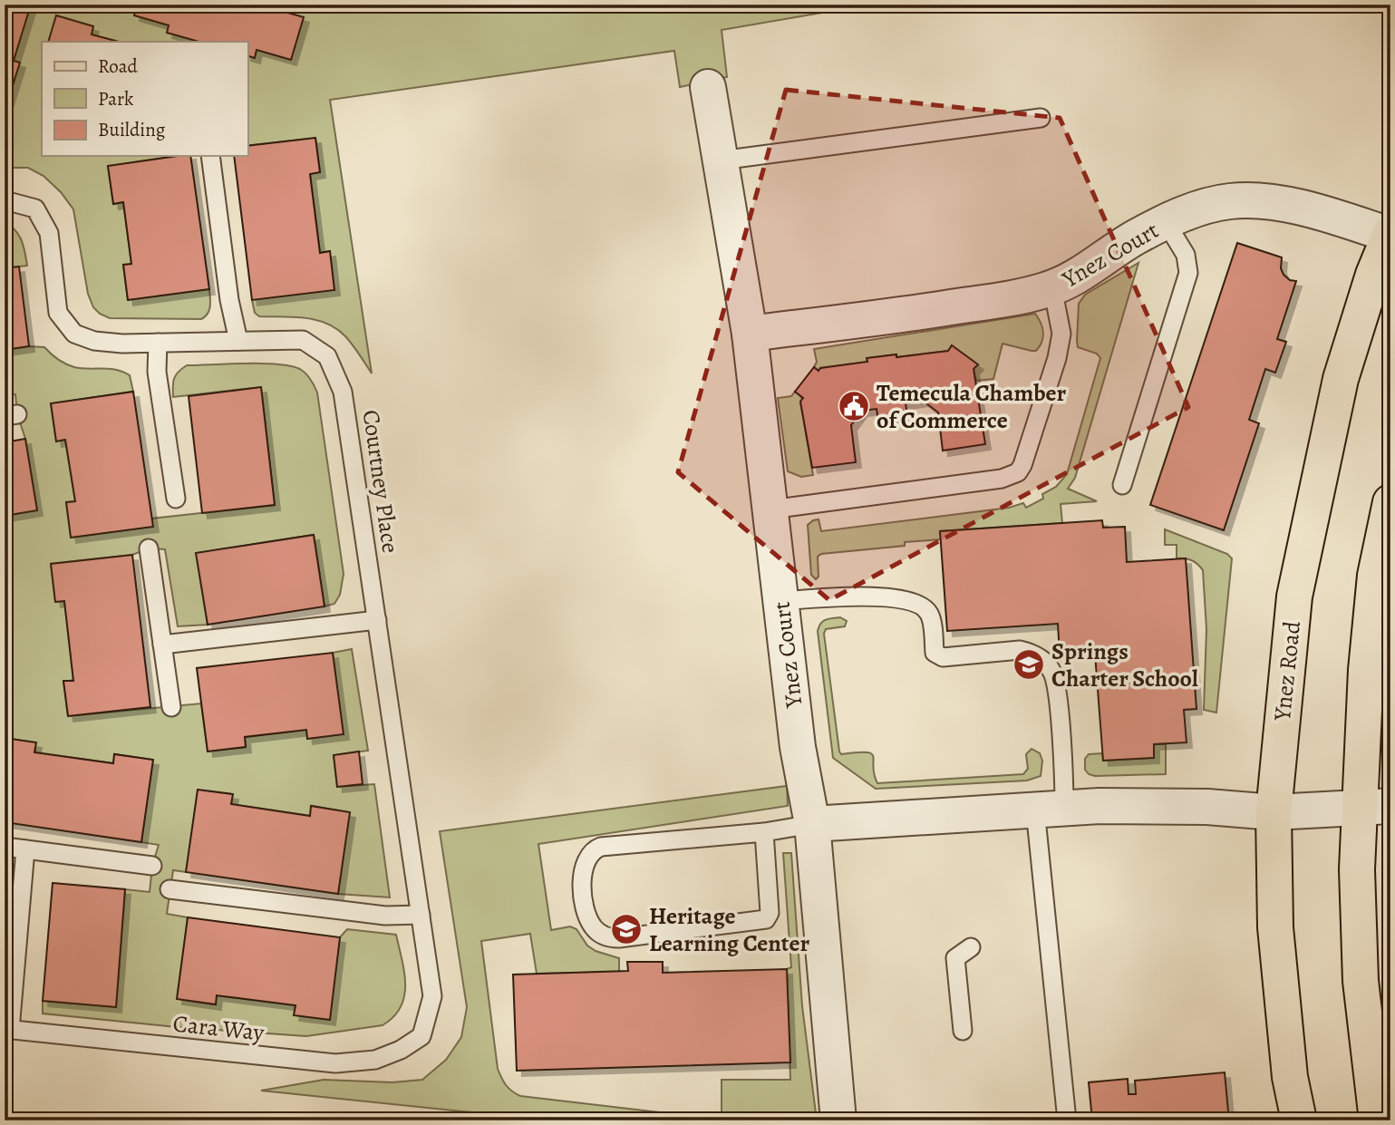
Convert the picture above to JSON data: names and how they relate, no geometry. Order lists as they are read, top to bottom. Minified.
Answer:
{"streets":{"main road":["Ynez Road"],"street":["Ynez Court"],"lane":["Courtney Place","Cara Way"]},"crossings":[["Ynez Court","Ynez Road"],["Courtney Place","Cara Way"]],"places":{"public building":["Temecula Chamber of Commerce"],"school or university":["Springs Charter School","Heritage Learning Center"]},"legend":["Road","Park","Building"]}
